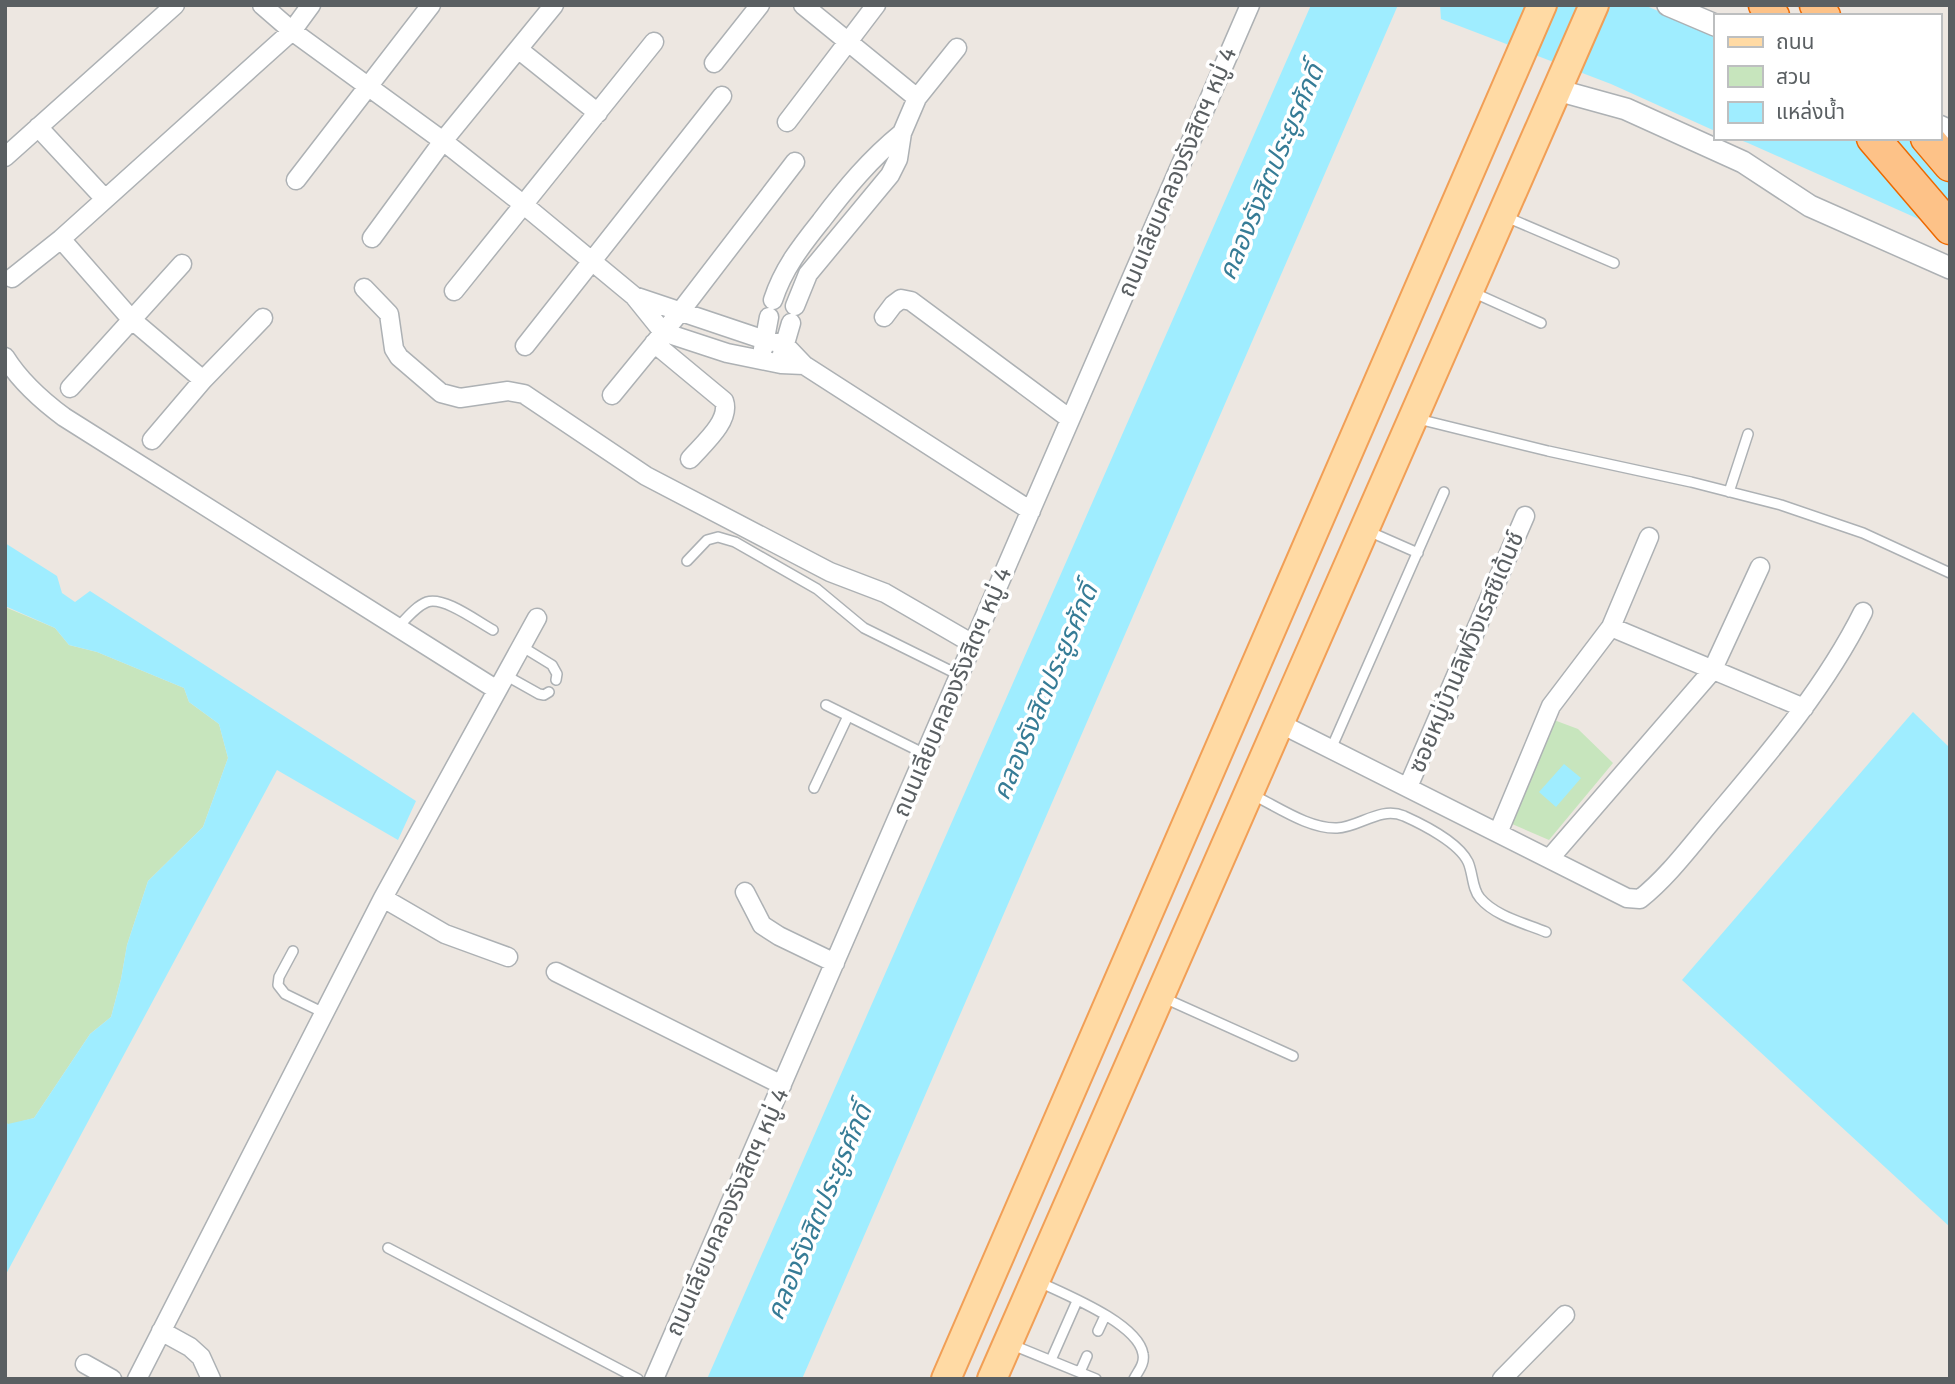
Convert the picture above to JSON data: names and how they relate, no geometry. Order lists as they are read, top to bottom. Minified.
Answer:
{"streets":{"street":["ถนนเลียบคลองรังสิตฯ หมู่ 4","ซอยหมู่บ้านลิฟวิ่งเรสซิเด้นซ์"]},"water":["คลองรังสิตประยูรศักดิ์"],"legend":["ถนน","สวน","แหล่งน้ำ"]}
